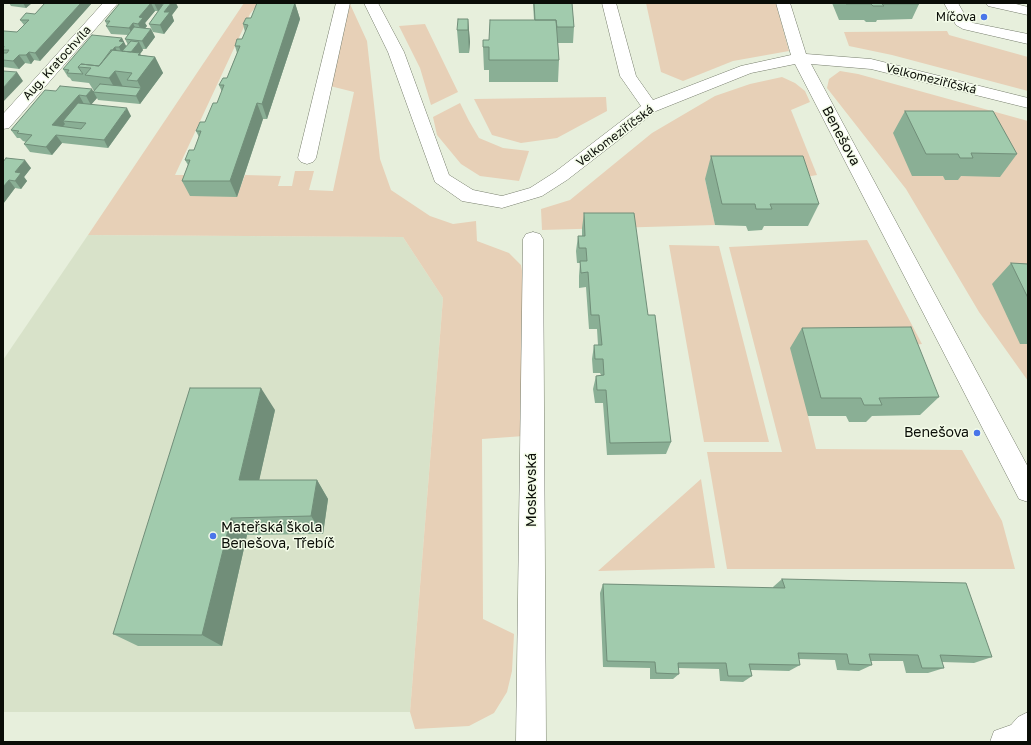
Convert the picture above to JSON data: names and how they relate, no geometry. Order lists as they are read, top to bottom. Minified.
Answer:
{"streets":{"street":["Aug. Kratochvíla","Velkomeziříčská","Benešova","Moskevská"]},"crossings":[["Velkomeziříčská","Benešova"]],"places":["Míčova","Benešova","Mateřská škola Benešova, Třebíč"]}
